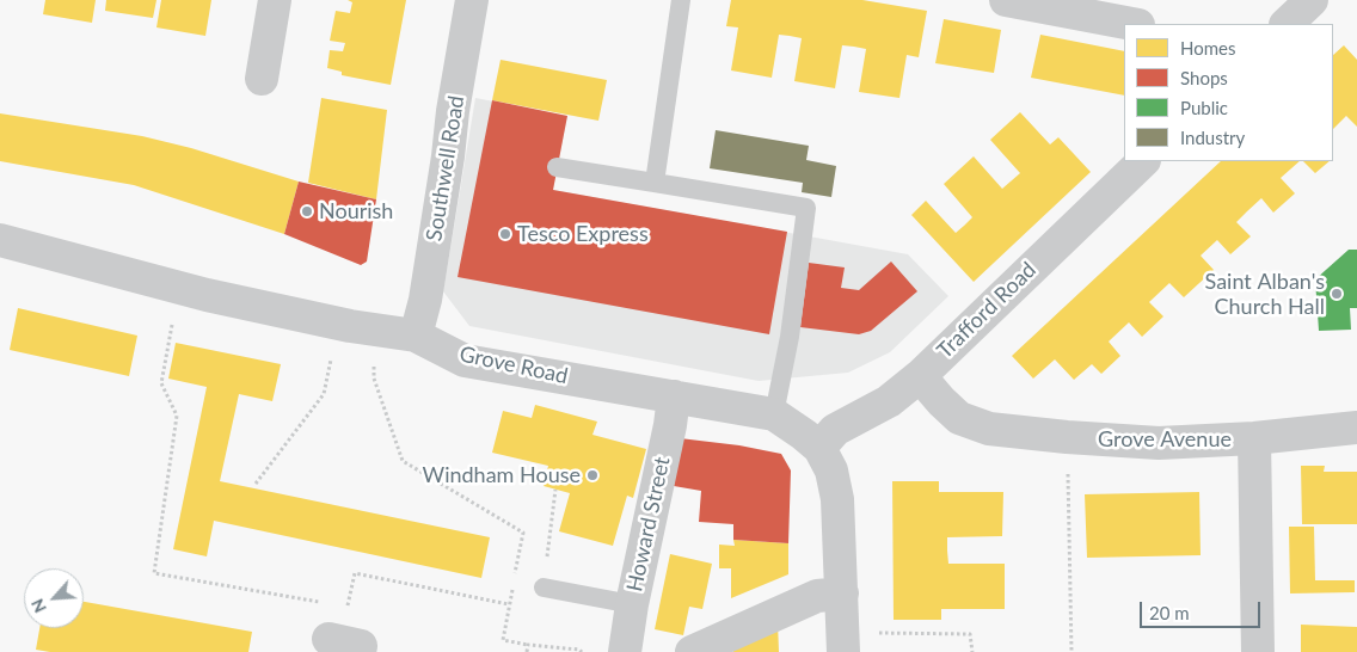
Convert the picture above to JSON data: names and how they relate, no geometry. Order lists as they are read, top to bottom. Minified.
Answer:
{"streets":{"street":["Southwell Road","Trafford Road","Grove Road","Grove Avenue","Howard Street"]},"crossings":[["Southwell Road","Grove Road"],["Trafford Road","Grove Road"],["Trafford Road","Grove Avenue"],["Grove Road","Howard Street"]],"places":["Nourish","Tesco Express","Saint Alban's Church Hall","Windham House"],"legend":["Homes","Shops","Public","Industry"],"scale_bar":"20 m","north":"bottom left"}
